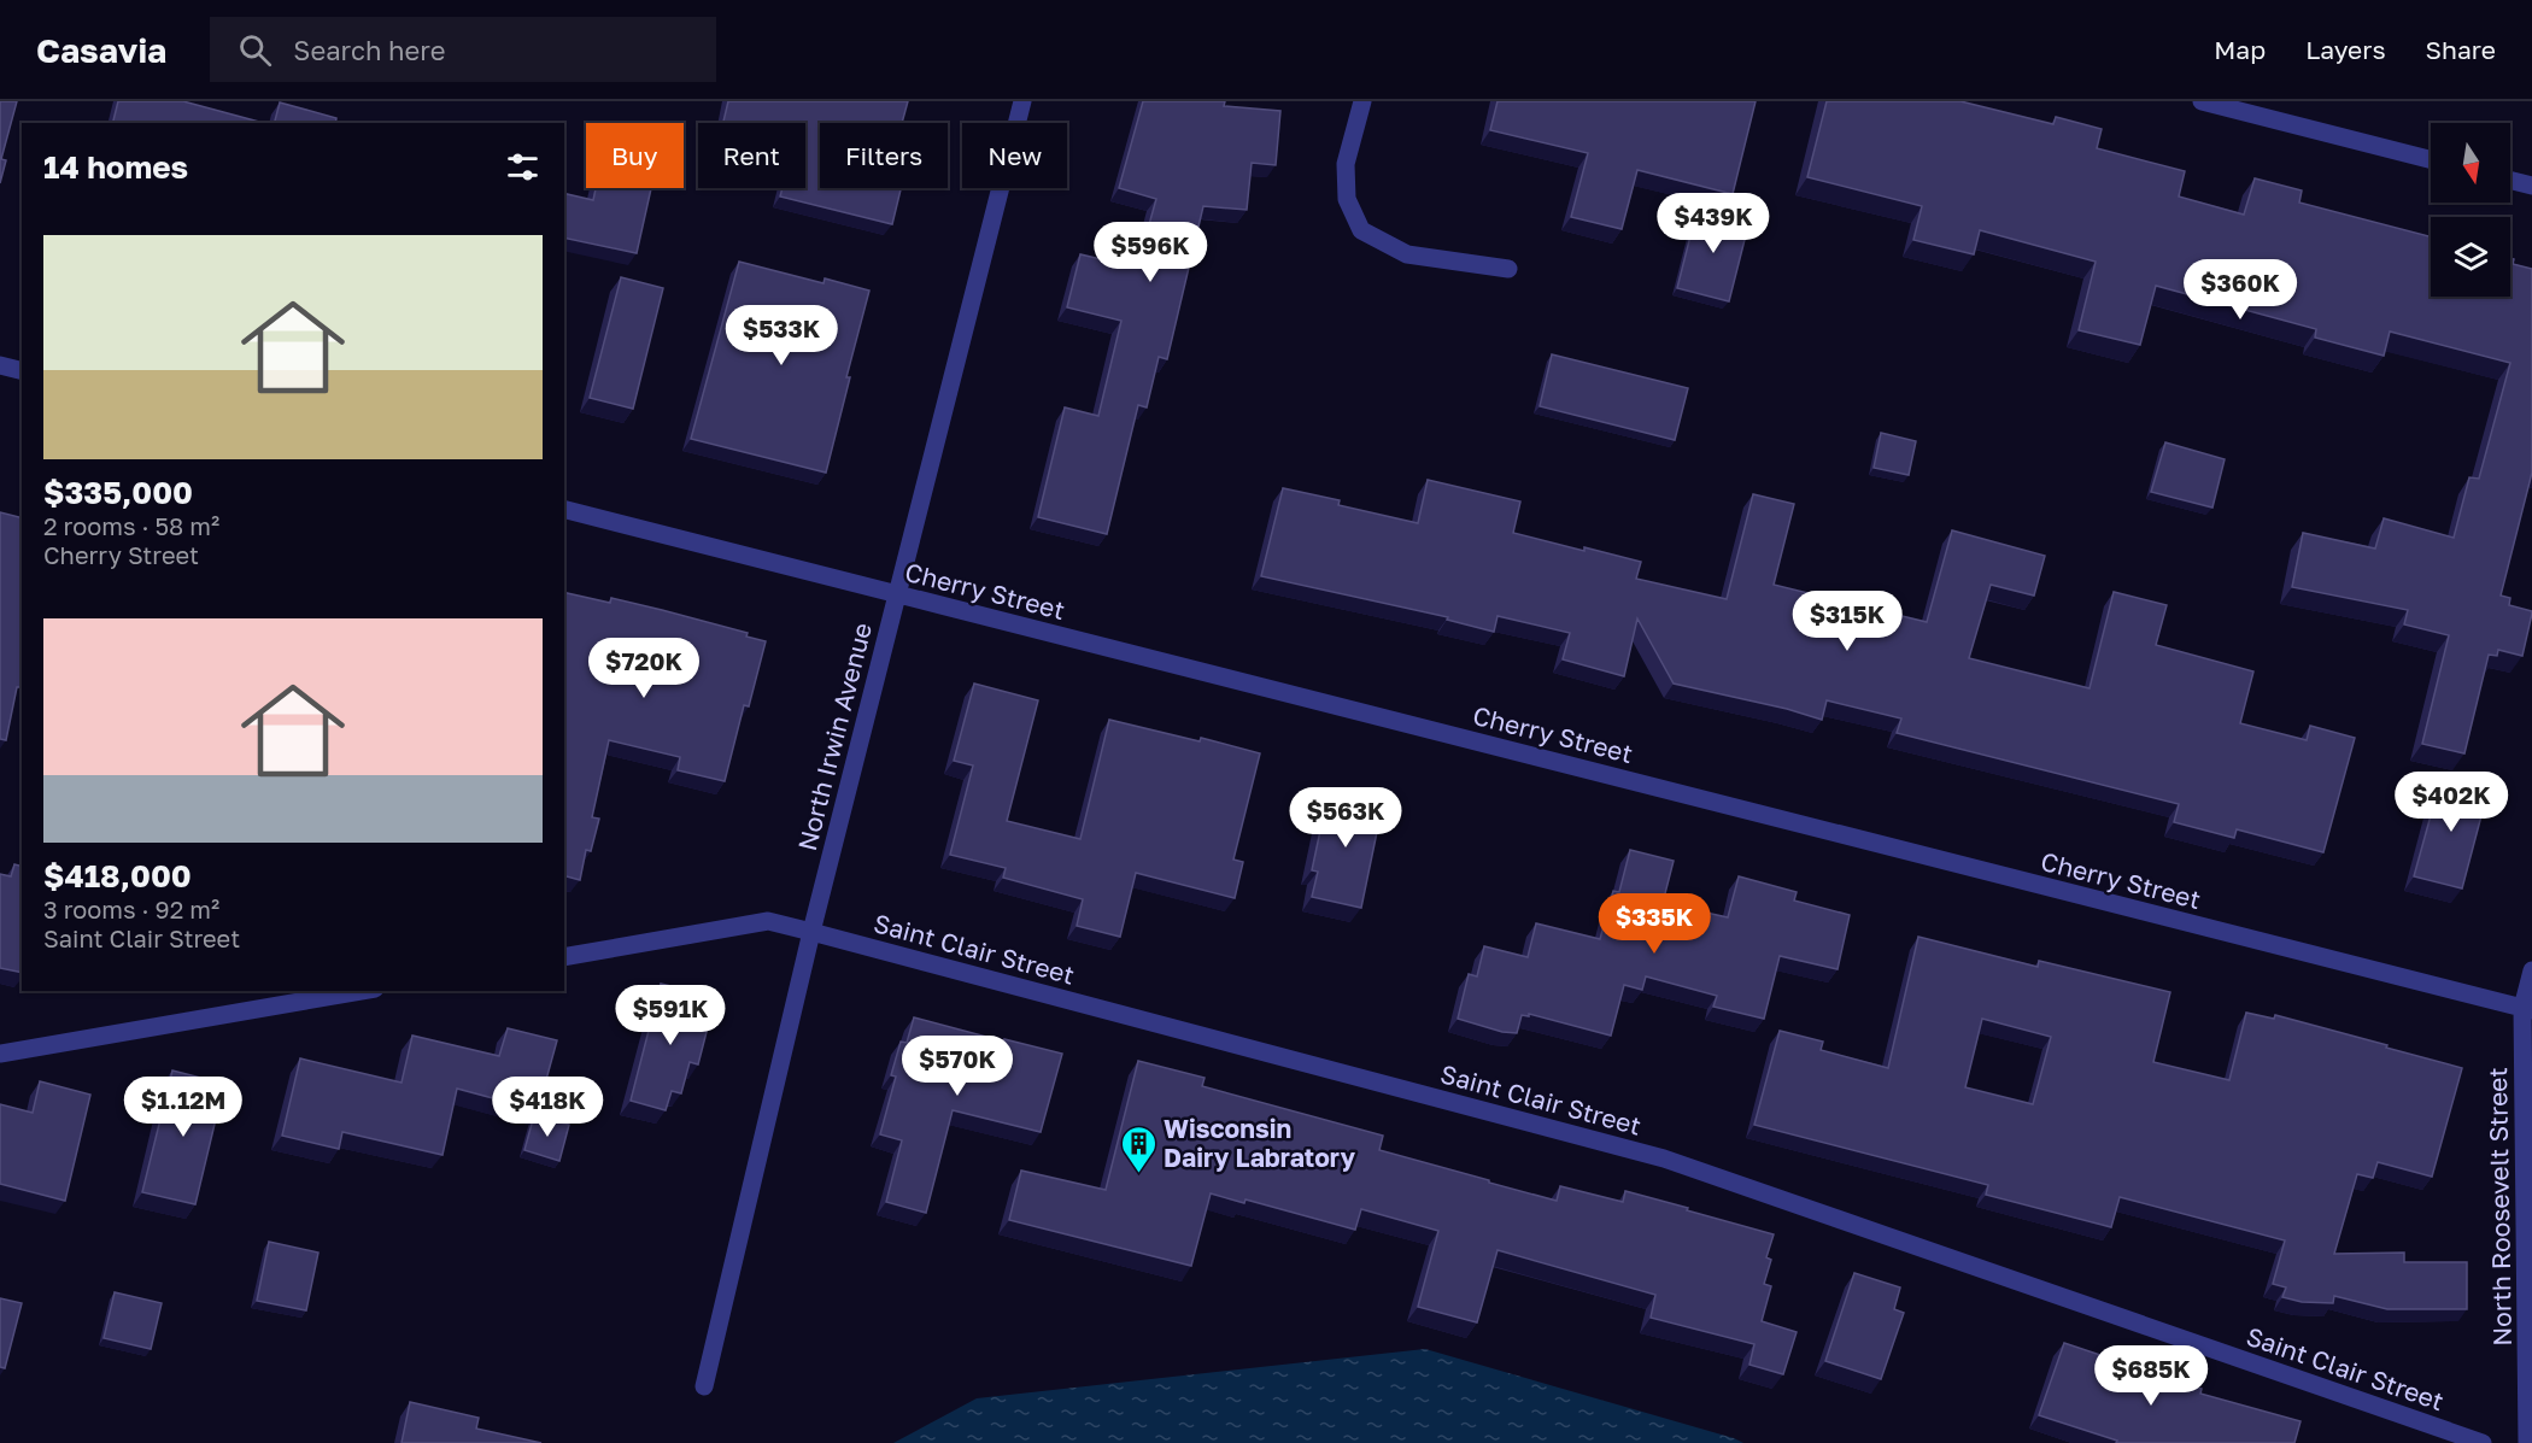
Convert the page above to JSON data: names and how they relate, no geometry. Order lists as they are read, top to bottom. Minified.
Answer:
{"streets":{"street":["Cherry Street","North Irwin Avenue","Saint Clair Street","North Roosevelt Street"]},"crossings":[["Cherry Street","North Irwin Avenue"],["Cherry Street","North Roosevelt Street"],["North Irwin Avenue","Saint Clair Street"]],"places":{"building":["Wisconsin Dairy Labratory"]},"north":"bottom","page":{"header":"Casavia","search":"Search here","nav":["Map","Layers","Share"],"chip":["Buy","Rent","Filters","New"],"heading":"14 homes","price":["$439K","$596K","$360K","$533K","$315K","$720K","$402K","$563K","$335K","$591K","$570K","$1.12M","$418K","$685K"],"list":[{"name":"$335,000","note":"2 rooms · 58 m² · Cherry Street"},{"name":"$418,000","note":"3 rooms · 92 m² · Saint Clair Street"}]}}
